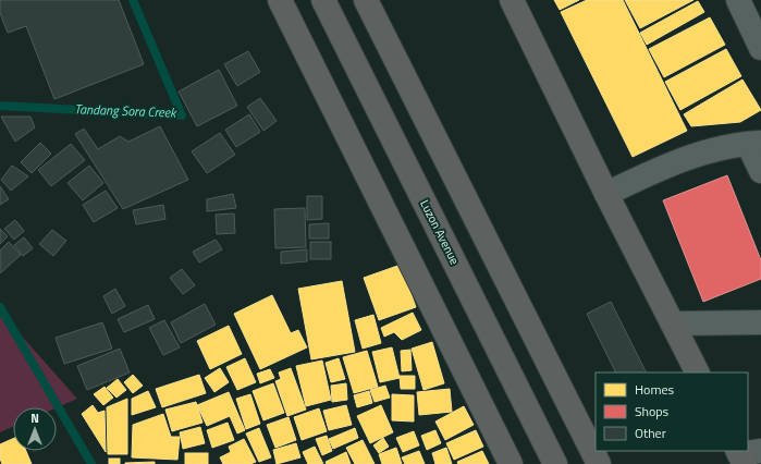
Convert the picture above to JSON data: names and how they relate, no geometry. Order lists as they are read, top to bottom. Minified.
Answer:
{"streets":{"main road":["Luzon Avenue"]},"water":["Tandang Sora Creek"],"legend":["Homes","Shops","Other"],"north":"top"}
